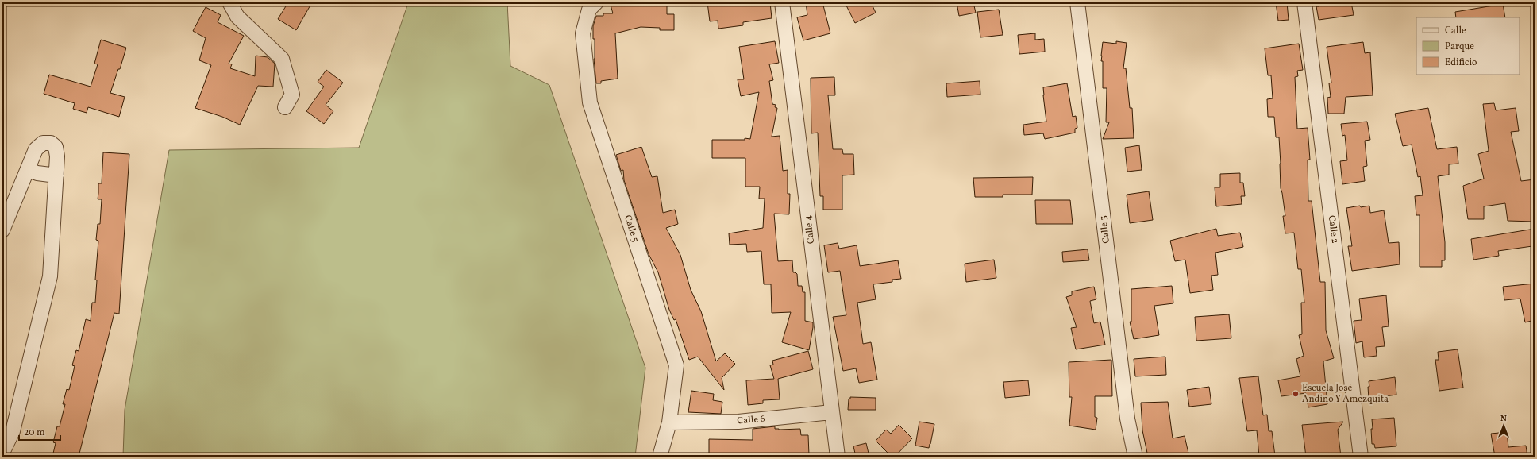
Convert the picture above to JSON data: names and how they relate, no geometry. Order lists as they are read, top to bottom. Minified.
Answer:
{"streets":{"street":["Calle 5","Calle 4","Calle 3","Calle 2","Calle 6"]},"crossings":[["Calle 5","Calle 6"],["Calle 4","Calle 6"]],"places":["Escuela José Andino Y Amezquita"],"legend":["Calle","Parque","Edificio"],"scale_bar":"20 m","north":"top"}
